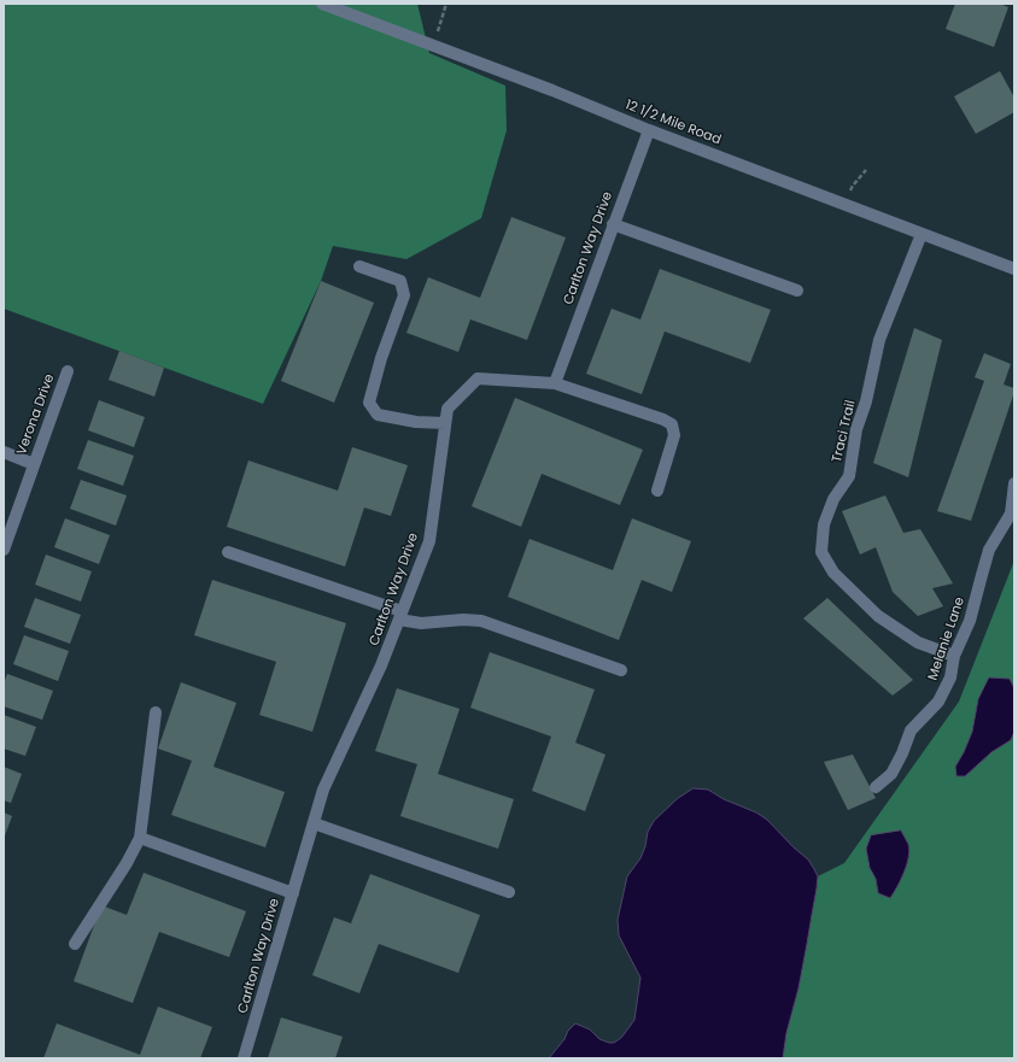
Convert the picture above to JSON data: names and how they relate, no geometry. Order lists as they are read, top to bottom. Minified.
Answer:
{"streets":{"street":["12 1/2 Mile Road","Carlton Way Drive","Verona Drive","Traci Trail","Melanie Lane"]},"crossings":[["12 1/2 Mile Road","Carlton Way Drive"],["12 1/2 Mile Road","Traci Trail"],["Traci Trail","Melanie Lane"]]}
